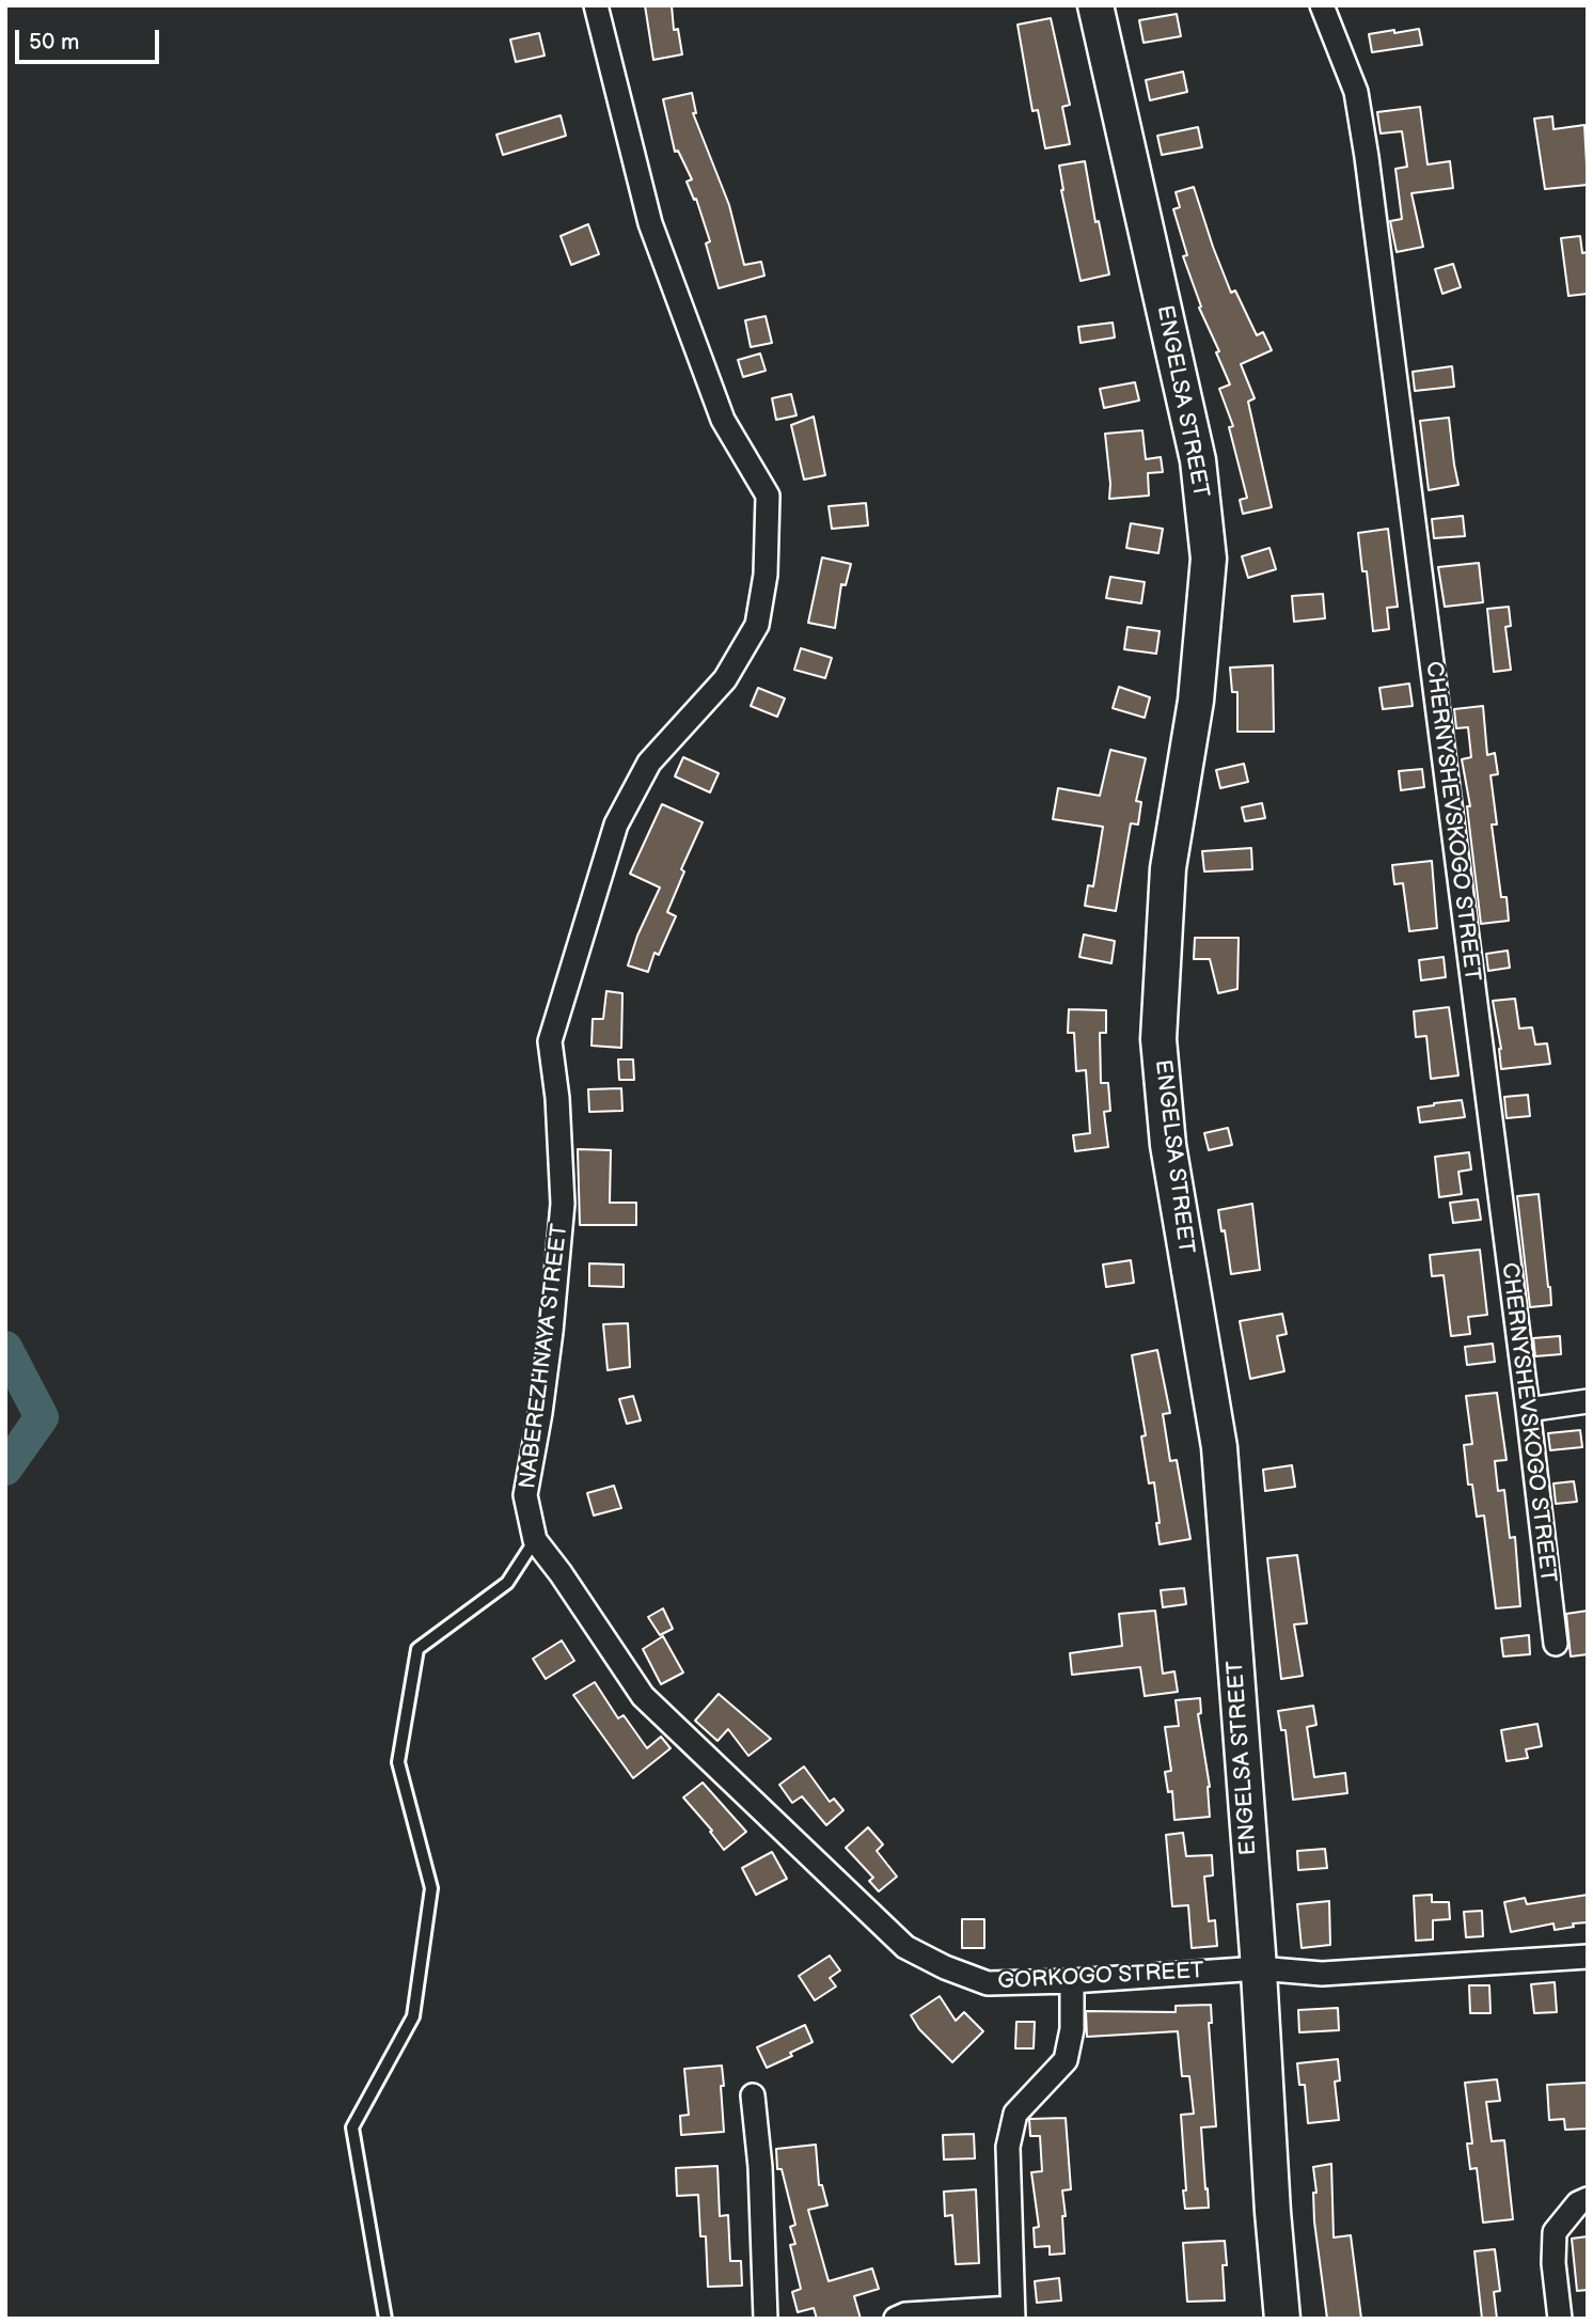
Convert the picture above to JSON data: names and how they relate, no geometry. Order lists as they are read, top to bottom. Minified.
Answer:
{"streets":{"street":["ENGELSA STREET","CHERNYSHEVSKOGO STREET","NABEREZHNAYA STREET","GORKOGO STREET"]},"crossings":[["ENGELSA STREET","GORKOGO STREET"],["NABEREZHNAYA STREET","GORKOGO STREET"]],"scale_bar":"50 m"}
